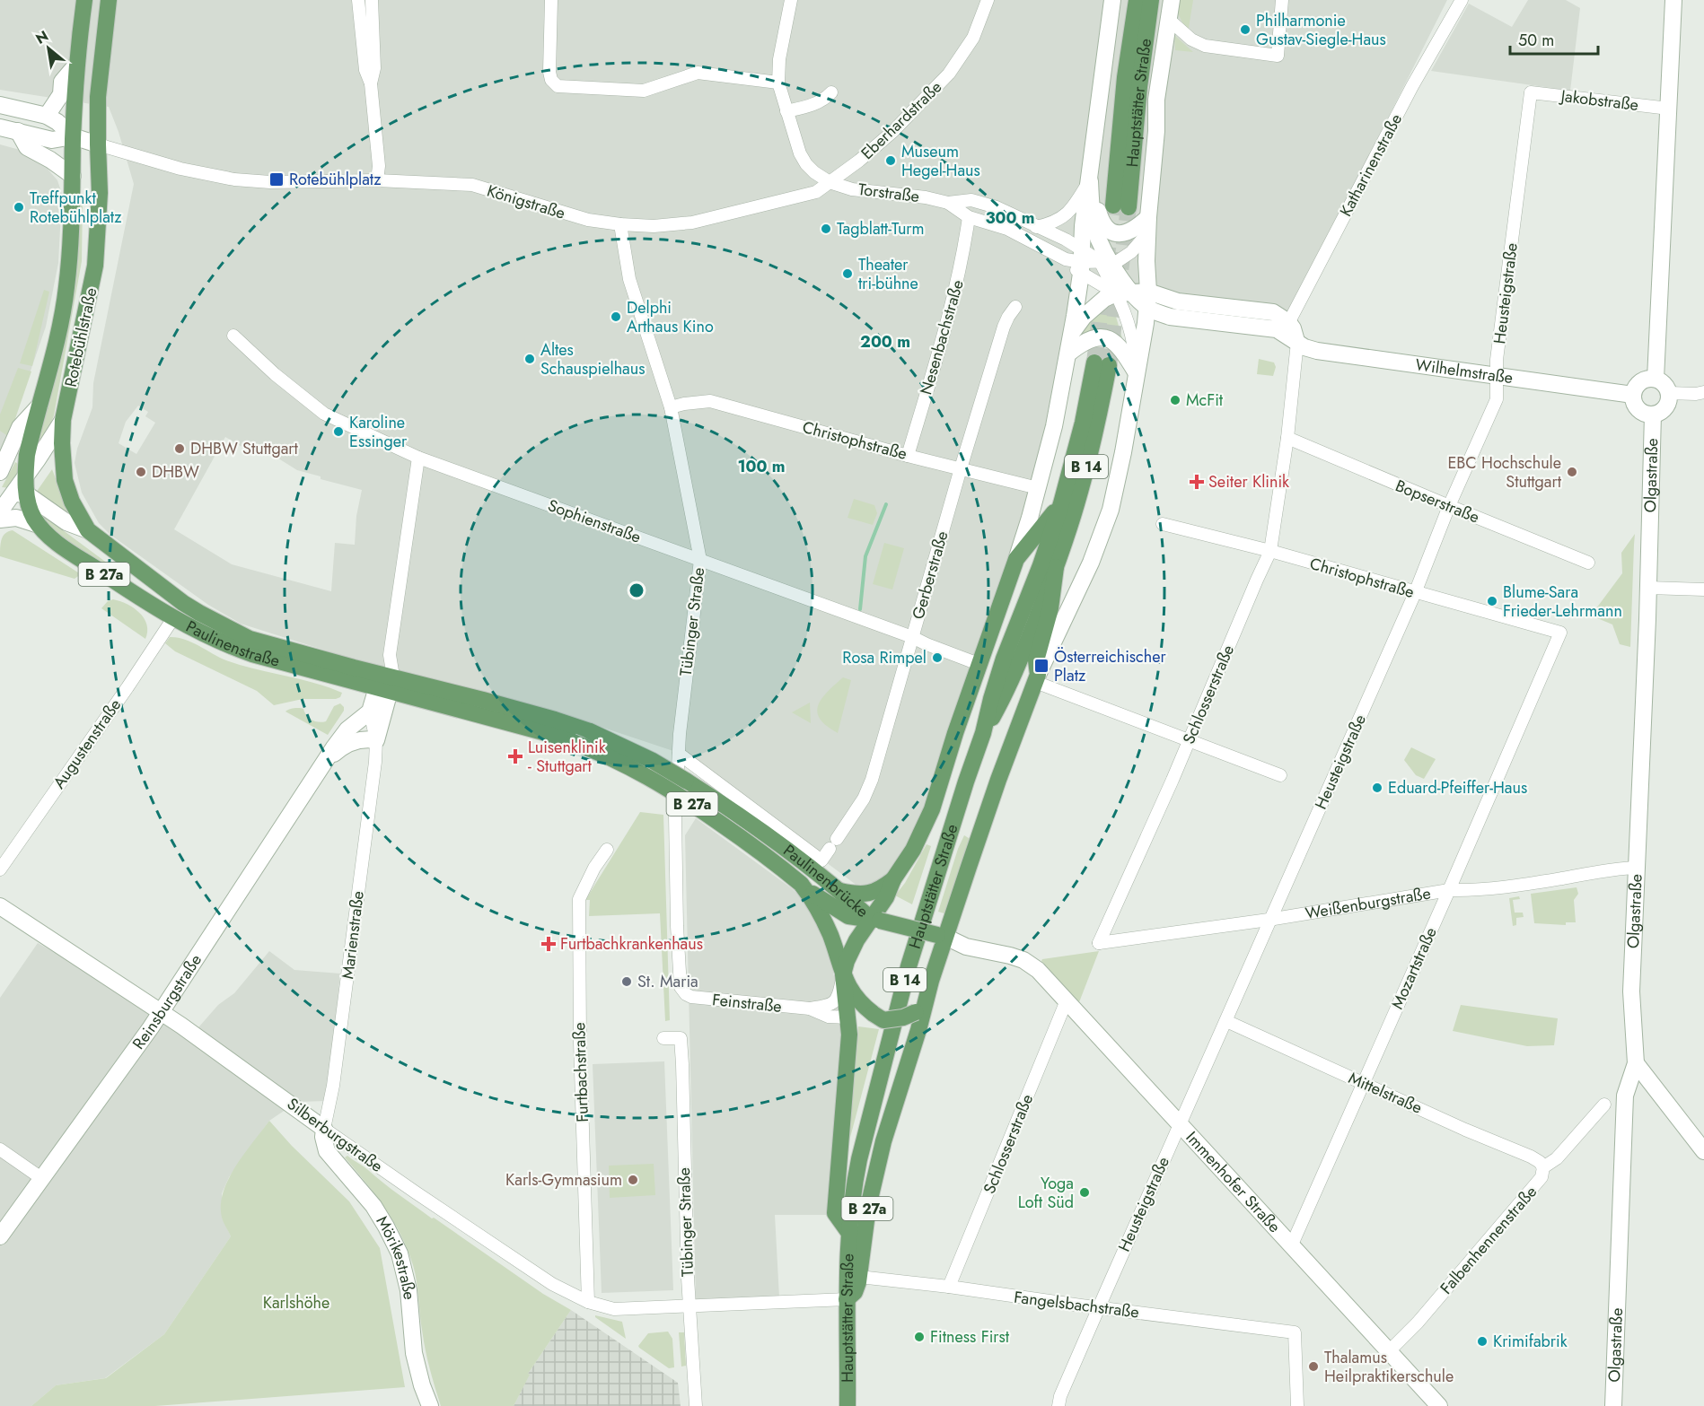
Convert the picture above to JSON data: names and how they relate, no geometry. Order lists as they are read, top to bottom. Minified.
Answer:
{"streets":{"main road":["Hauptstätter Straße","Rotebühlstraße","B 14","B 27a","Paulinenstraße","Paulinenbrücke"],"street":["Jakobstraße","Eberhardstraße","Katharinenstraße","Torstraße","Königstraße","Heusteigstraße","Nesenbachstraße","Wilhelmstraße","Christophstraße","Olgastraße","Bopserstraße","Sophienstraße","Gerberstraße","Tübinger Straße","Schlosserstraße","Augustenstraße","Weißenburgstraße","Marienstraße","Mozartstraße","Reinsburgstraße","Feinstraße","Furtbachstraße","Mittelstraße","Silberburgstraße","Immenhofer Straße","Falbenhennenstraße","Mörikestraße","Fangelsbachstraße"]},"crossings":[["Jakobstraße","Heusteigstraße"],["Hauptstätter Straße","B 27a"],["Hauptstätter Straße","Feinstraße"],["Eberhardstraße","Torstraße"],["Eberhardstraße","Königstraße"],["Eberhardstraße","Tübinger Straße"],["Torstraße","Nesenbachstraße"],["Königstraße","Tübinger Straße"],["Heusteigstraße","Wilhelmstraße"],["Heusteigstraße","Christophstraße"],["Heusteigstraße","Bopserstraße"],["Heusteigstraße","Weißenburgstraße"],["Heusteigstraße","Mittelstraße"],["Heusteigstraße","Immenhofer Straße"],["Heusteigstraße","Fangelsbachstraße"],["Rotebühlstraße","B 27a"],["Rotebühlstraße","Paulinenstraße"],["Nesenbachstraße","Christophstraße"],["Wilhelmstraße","Olgastraße"],["Wilhelmstraße","Schlosserstraße"],["Christophstraße","Gerberstraße"],["Christophstraße","Tübinger Straße"],["Christophstraße","Schlosserstraße"],["Christophstraße","Mozartstraße"],["Olgastraße","Weißenburgstraße"],["Bopserstraße","Schlosserstraße"],["Sophienstraße","Gerberstraße"],["Sophienstraße","Tübinger Straße"],["Sophienstraße","Marienstraße"],["B 27a","Paulinenbrücke"],["B 27a","Feinstraße"],["B 27a","Fangelsbachstraße"],["Gerberstraße","Tübinger Straße"],["Tübinger Straße","Feinstraße"],["Tübinger Straße","Silberburgstraße"],["Paulinenstraße","Augustenstraße"],["Paulinenstraße","Paulinenbrücke"],["Paulinenstraße","Marienstraße"],["Schlosserstraße","Weißenburgstraße"],["Schlosserstraße","Immenhofer Straße"],["Schlosserstraße","Fangelsbachstraße"],["Paulinenbrücke","Feinstraße"],["Weißenburgstraße","Mozartstraße"],["Marienstraße","Reinsburgstraße"],["Marienstraße","Silberburgstraße"],["Marienstraße","Mörikestraße"],["Mozartstraße","Mittelstraße"],["Mozartstraße","Immenhofer Straße"],["Reinsburgstraße","Silberburgstraße"],["Furtbachstraße","Silberburgstraße"],["Mittelstraße","Falbenhennenstraße"],["Silberburgstraße","Mörikestraße"],["Immenhofer Straße","Falbenhennenstraße"]],"parks":["Karlshöhe"],"places":{"other":["Philharmonie Gustav-Siegle-Haus","Museum Hegel-Haus","Treffpunkt Rotebühlplatz","Tagblatt-Turm","Theater tri-bühne","Delphi Arthaus Kino","Altes Schauspielhaus","McFit","Karoline Essinger","DHBW Stuttgart","DHBW","EBC Hochschule Stuttgart","Blume-Sara Frieder-Lehrmann","Rosa Rimpel","Eduard-Pfeiffer-Haus","St. Maria","Karls-Gymnasium","Yoga Loft Süd","Fitness First","Krimifabrik","Thalamus Heilpraktikerschule"],"transit":["Rotebühlplatz","Österreichischer Platz"],"health":["Seiter Klinik","Luisenklinik - Stuttgart","Furtbachkrankenhaus"]},"scale_bar":"50 m","north":"top left","rings":["300 m","200 m","100 m"]}
